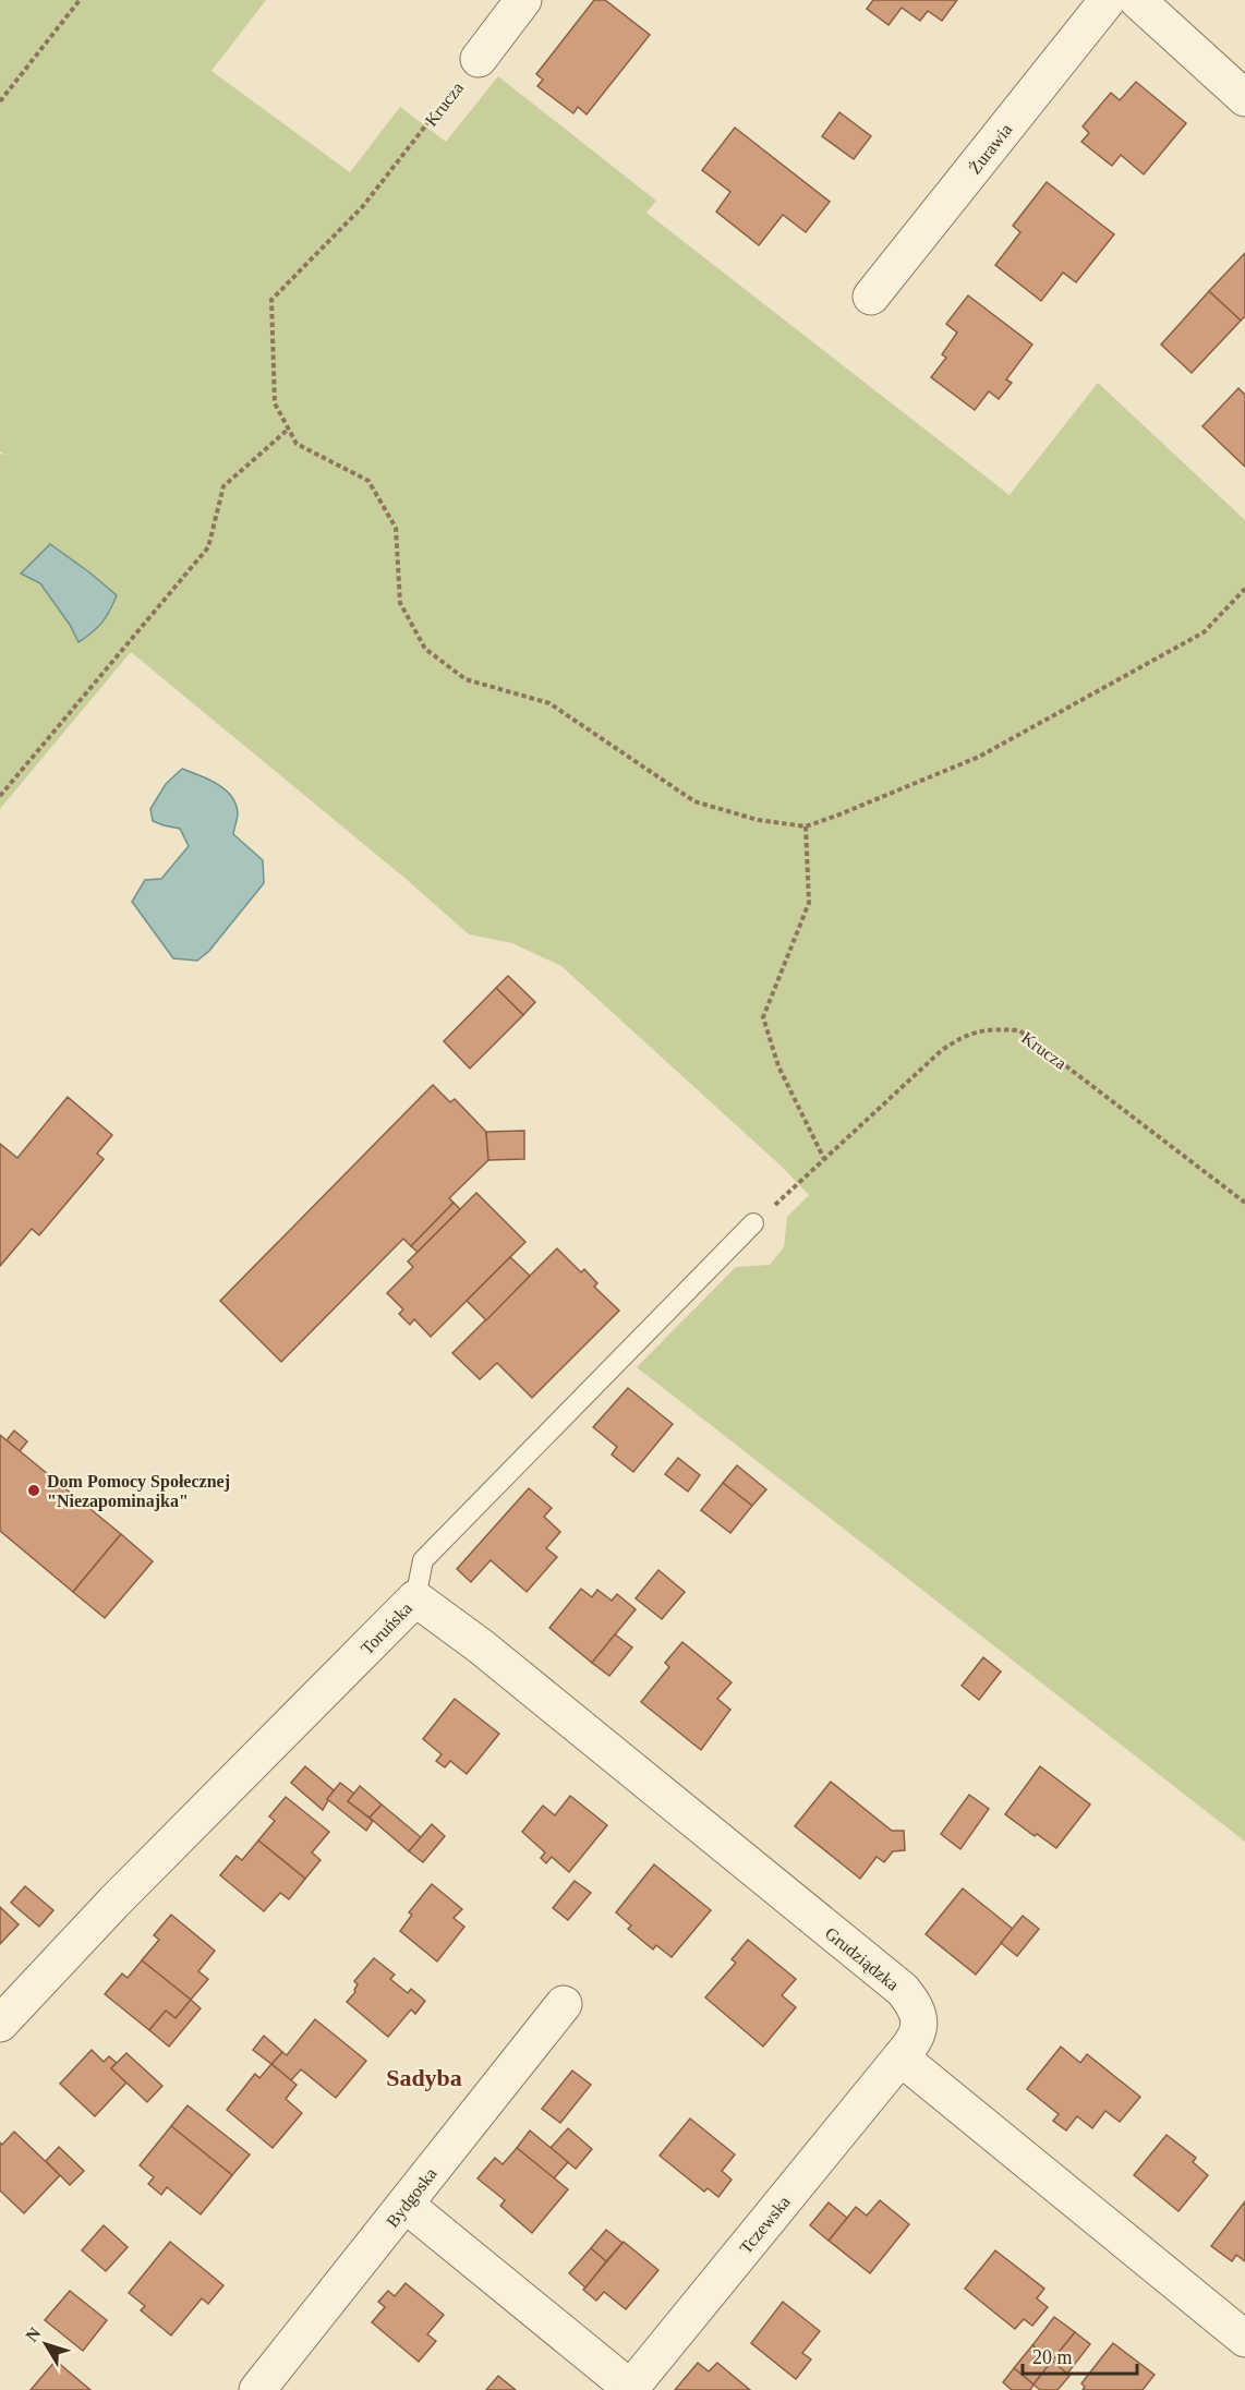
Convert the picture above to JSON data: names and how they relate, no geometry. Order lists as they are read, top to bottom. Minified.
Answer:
{"streets":{"street":["Żurawia","Toruńska","Grudziądzka","Bydgoska","Tczewska"],"path":["Krucza"]},"crossings":[["Krucza","Toruńska"],["Toruńska","Grudziądzka"],["Grudziądzka","Tczewska"]],"districts":["Sadyba"],"places":["Dom Pomocy Społecznej \"Niezapominajka\""],"scale_bar":"20 m","north":"top left"}
